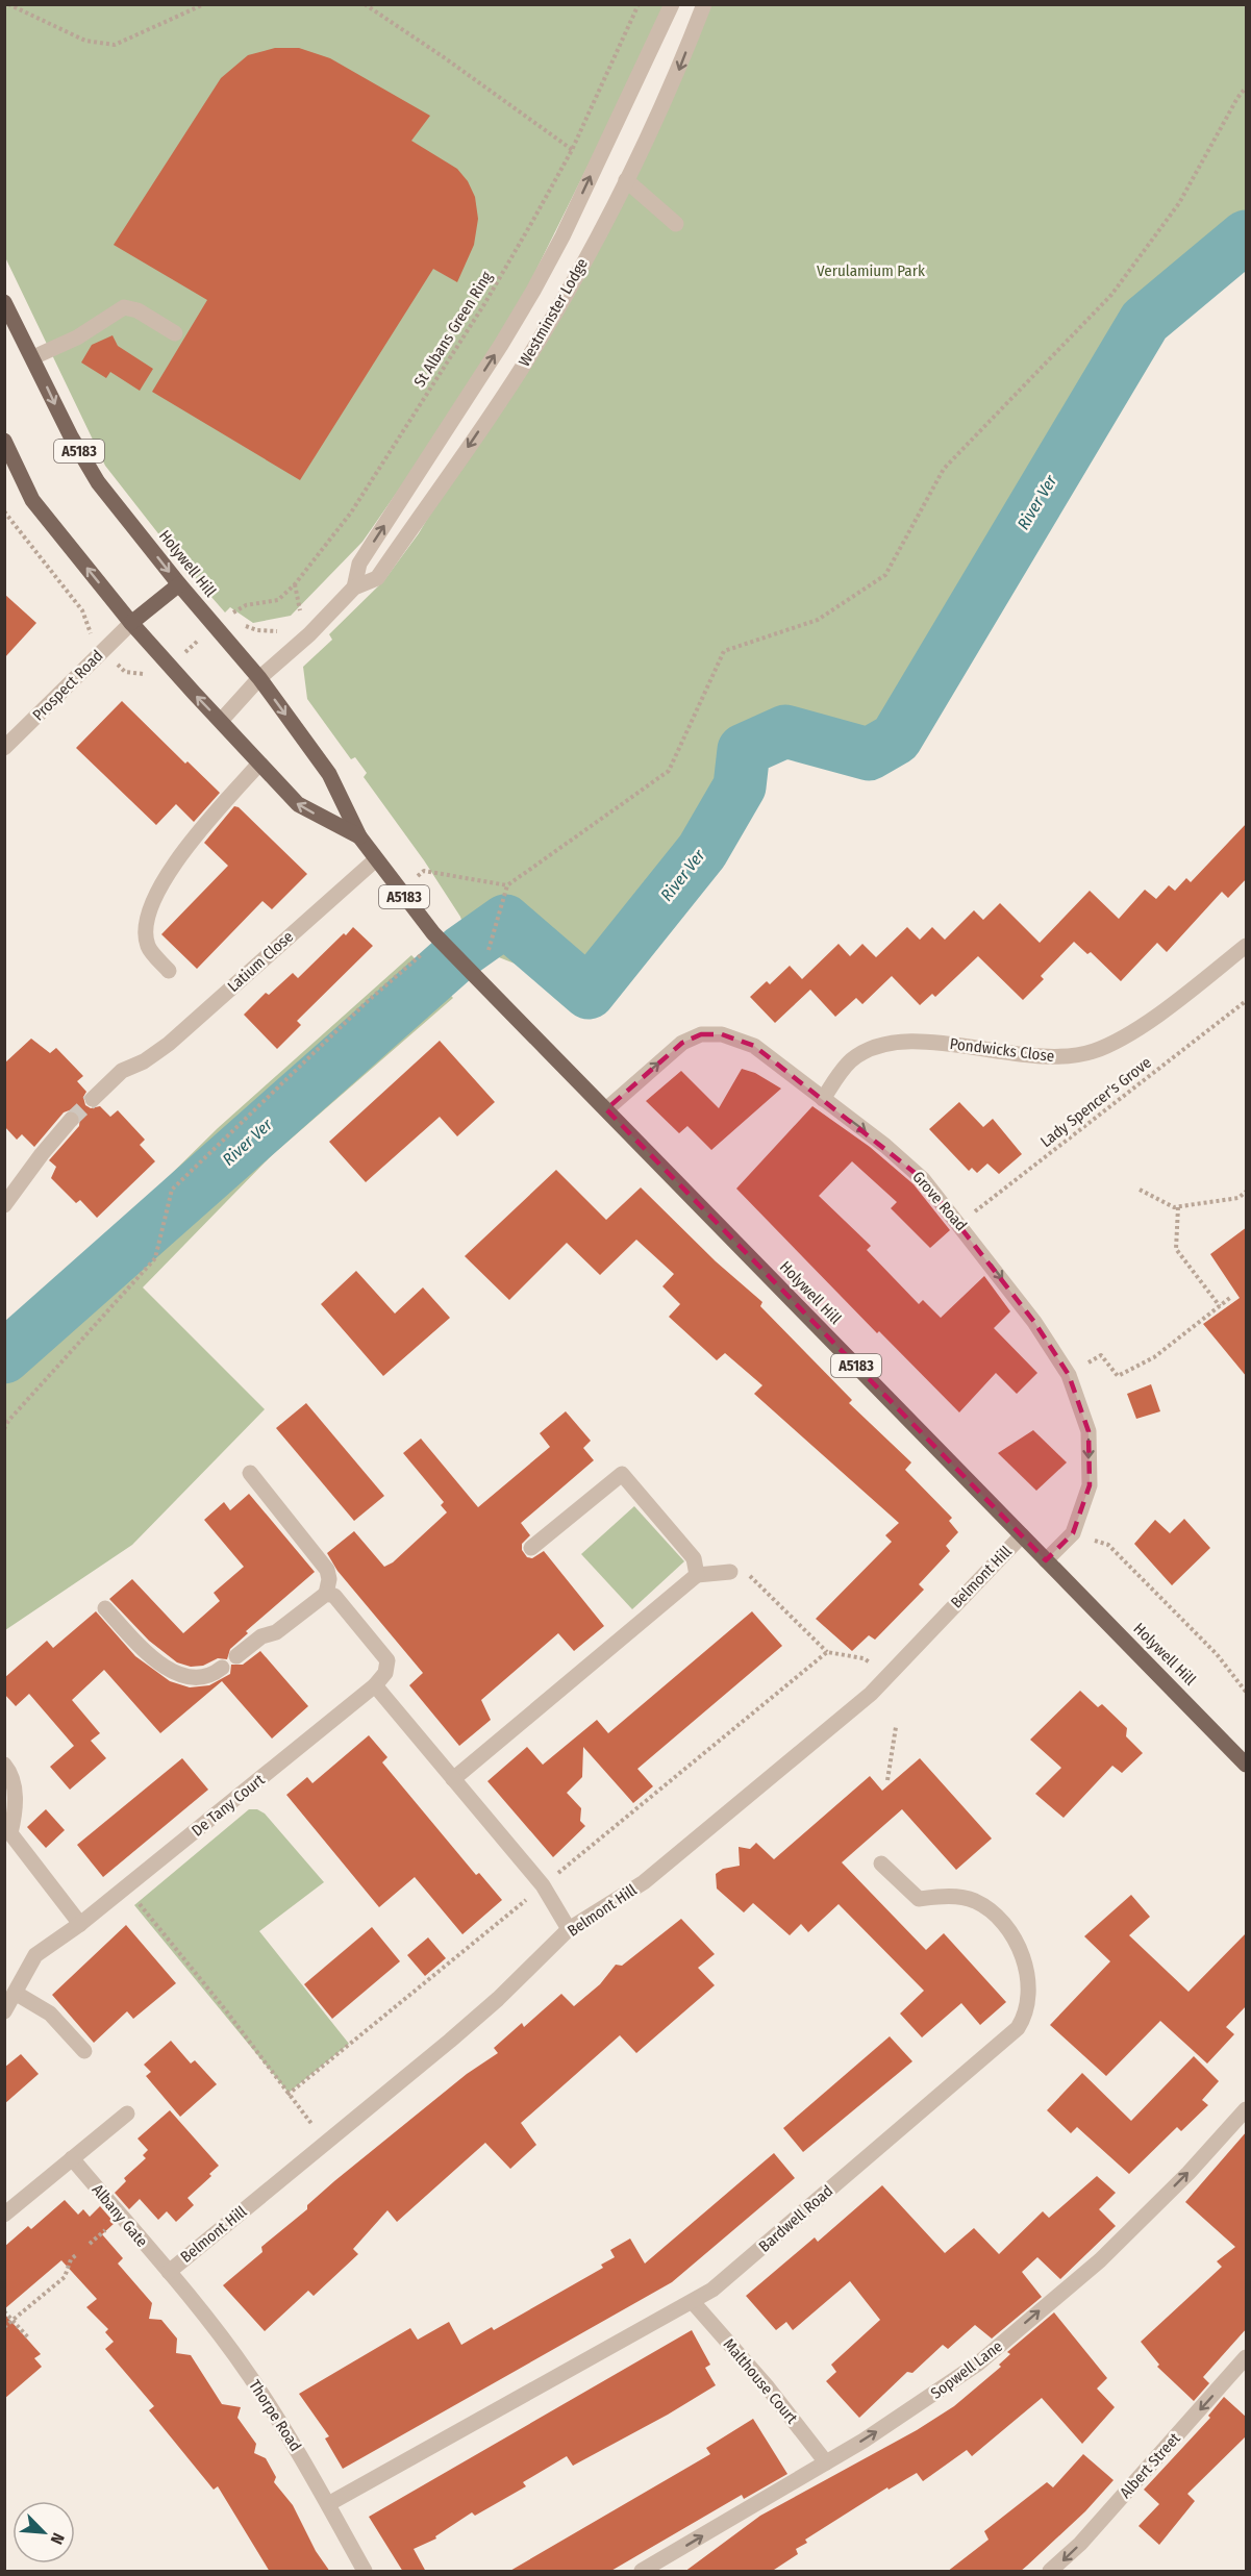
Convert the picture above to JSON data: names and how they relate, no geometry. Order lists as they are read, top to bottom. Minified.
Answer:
{"streets":{"main road":["A5183","Holywell Hill"],"street":["Westminster Lodge","Prospect Road","Latium Close","Pondwicks Close","Grove Road","Belmont Hill","De Tany Court","Albany Gate","Bardwell Road","Sopwell Lane","Malthouse Court","Thorpe Road","Albert Street"],"path":["St Albans Green Ring","Lady Spencer's Grove"]},"crossings":[["Westminster Lodge","Holywell Hill"],["Holywell Hill","Prospect Road"],["Holywell Hill","Latium Close"],["Holywell Hill","Grove Road"],["Holywell Hill","Belmont Hill"],["Pondwicks Close","Grove Road"],["Lady Spencer's Grove","Grove Road"],["Belmont Hill","Albany Gate"],["Belmont Hill","Thorpe Road"],["Albany Gate","Thorpe Road"],["Bardwell Road","Malthouse Court"],["Bardwell Road","Thorpe Road"],["Sopwell Lane","Malthouse Court"]],"one_way":["Sopwell Lane","Albert Street"],"water":["River Ver"],"parks":["Verulamium Park"],"north":"bottom right"}
